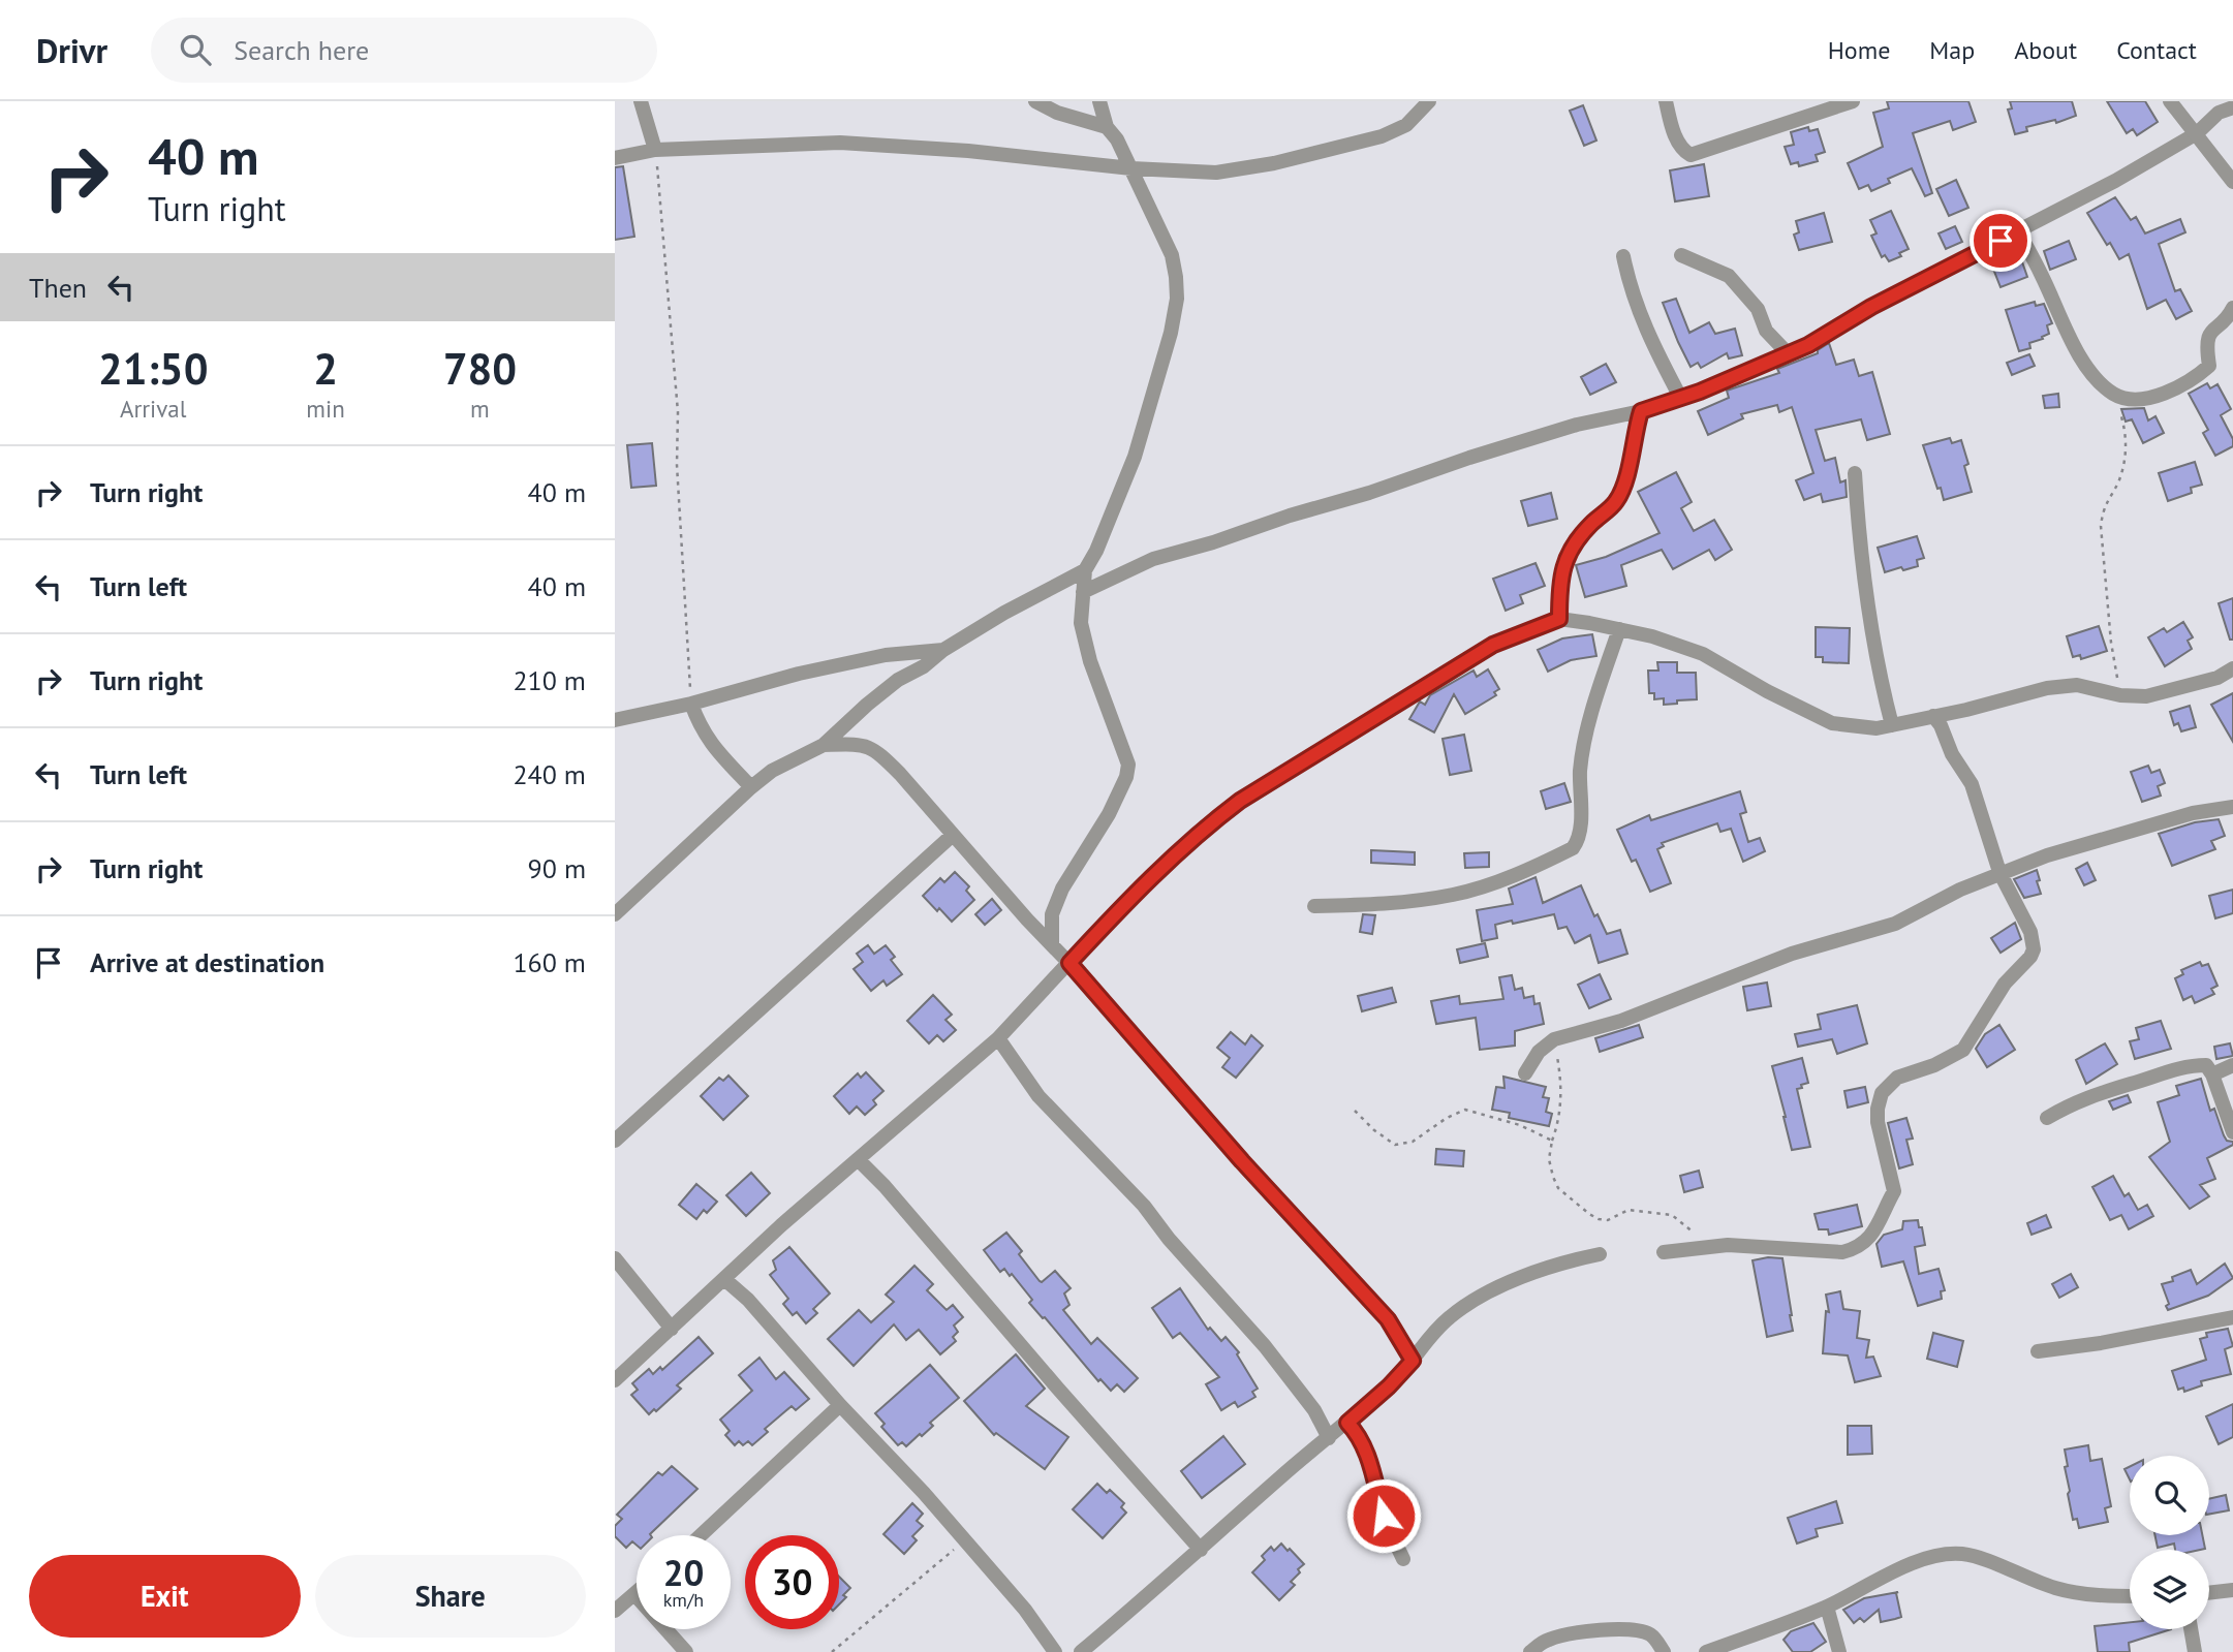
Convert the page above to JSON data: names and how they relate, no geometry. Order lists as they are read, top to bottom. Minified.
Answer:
{"page":{"header":"Drivr","search":"Search here","nav":["Home","Map","About","Contact"],"turn":["40 m","Turn right"],"then":"Then","eta":["21:50","Arrival","2","min","780","m"],"list":[{"name":"Turn right","value":"40 m"},{"name":"Turn left","value":"40 m"},{"name":"Turn right","value":"210 m"},{"name":"Turn left","value":"240 m"},{"name":"Turn right","value":"90 m"},{"name":"Arrive at destination","value":"160 m"}],"speed":"20 km/h","limit":"30","buttons":["Exit","Share"]}}
